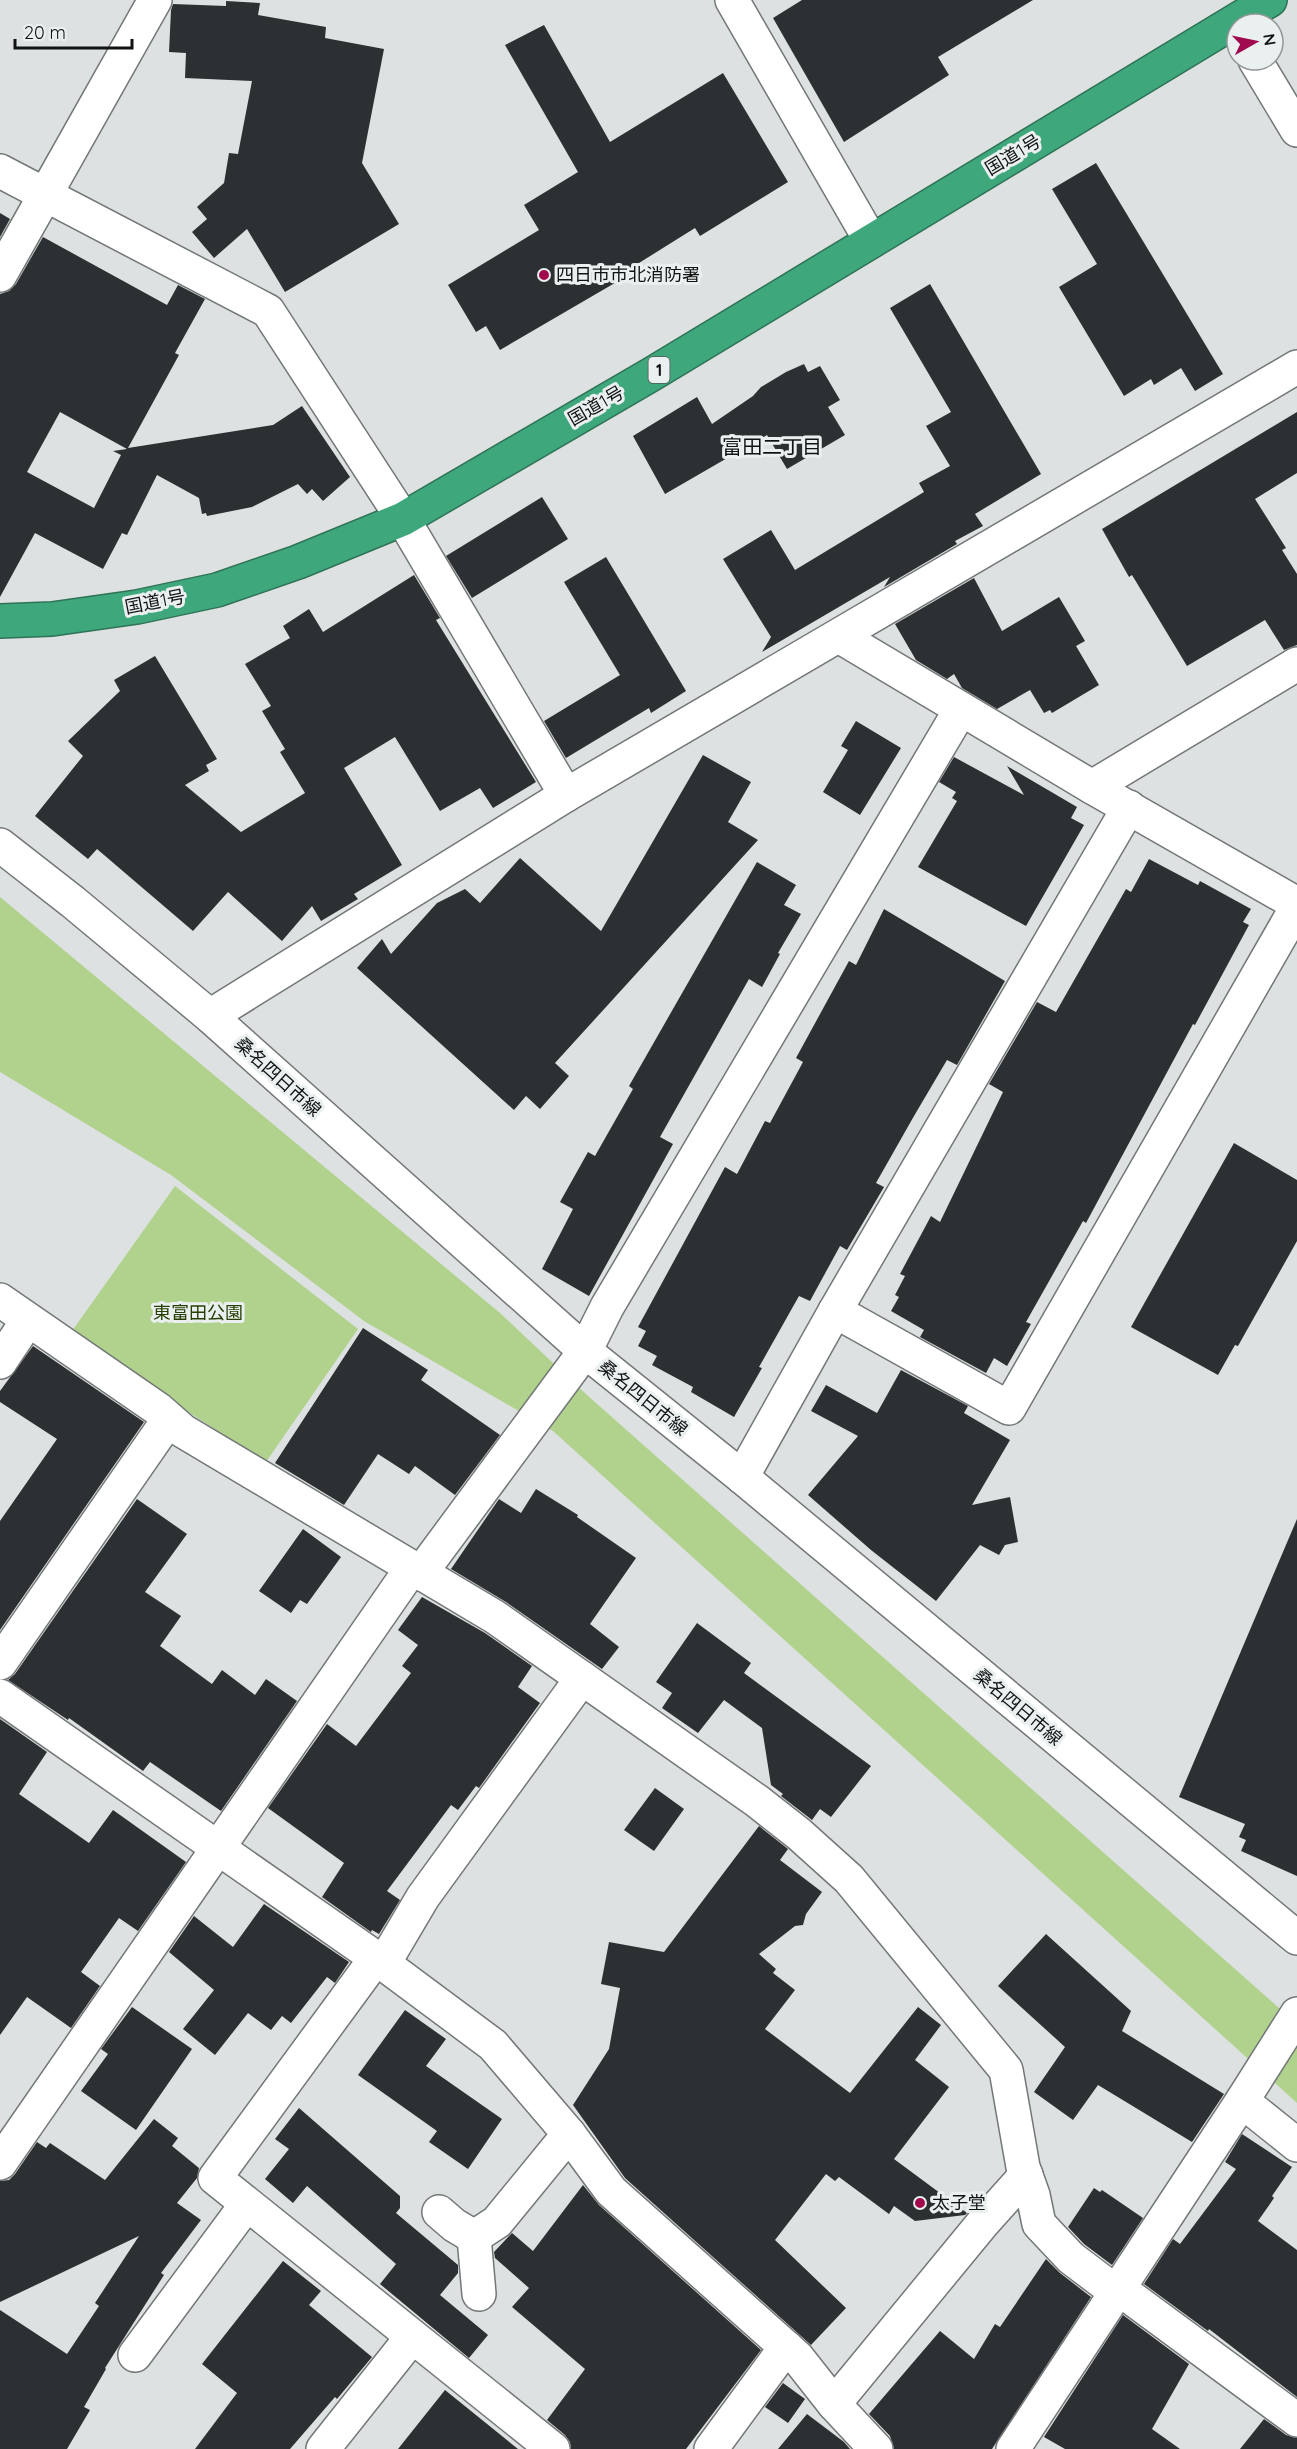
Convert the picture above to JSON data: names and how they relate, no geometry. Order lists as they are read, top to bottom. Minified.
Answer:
{"streets":{"highway":["国道1号","1"],"street":["桑名四日市線"]},"districts":["富田二丁目"],"parks":["東富田公園"],"places":["四日市市北消防署","太子堂"],"scale_bar":"20 m","north":"right"}
